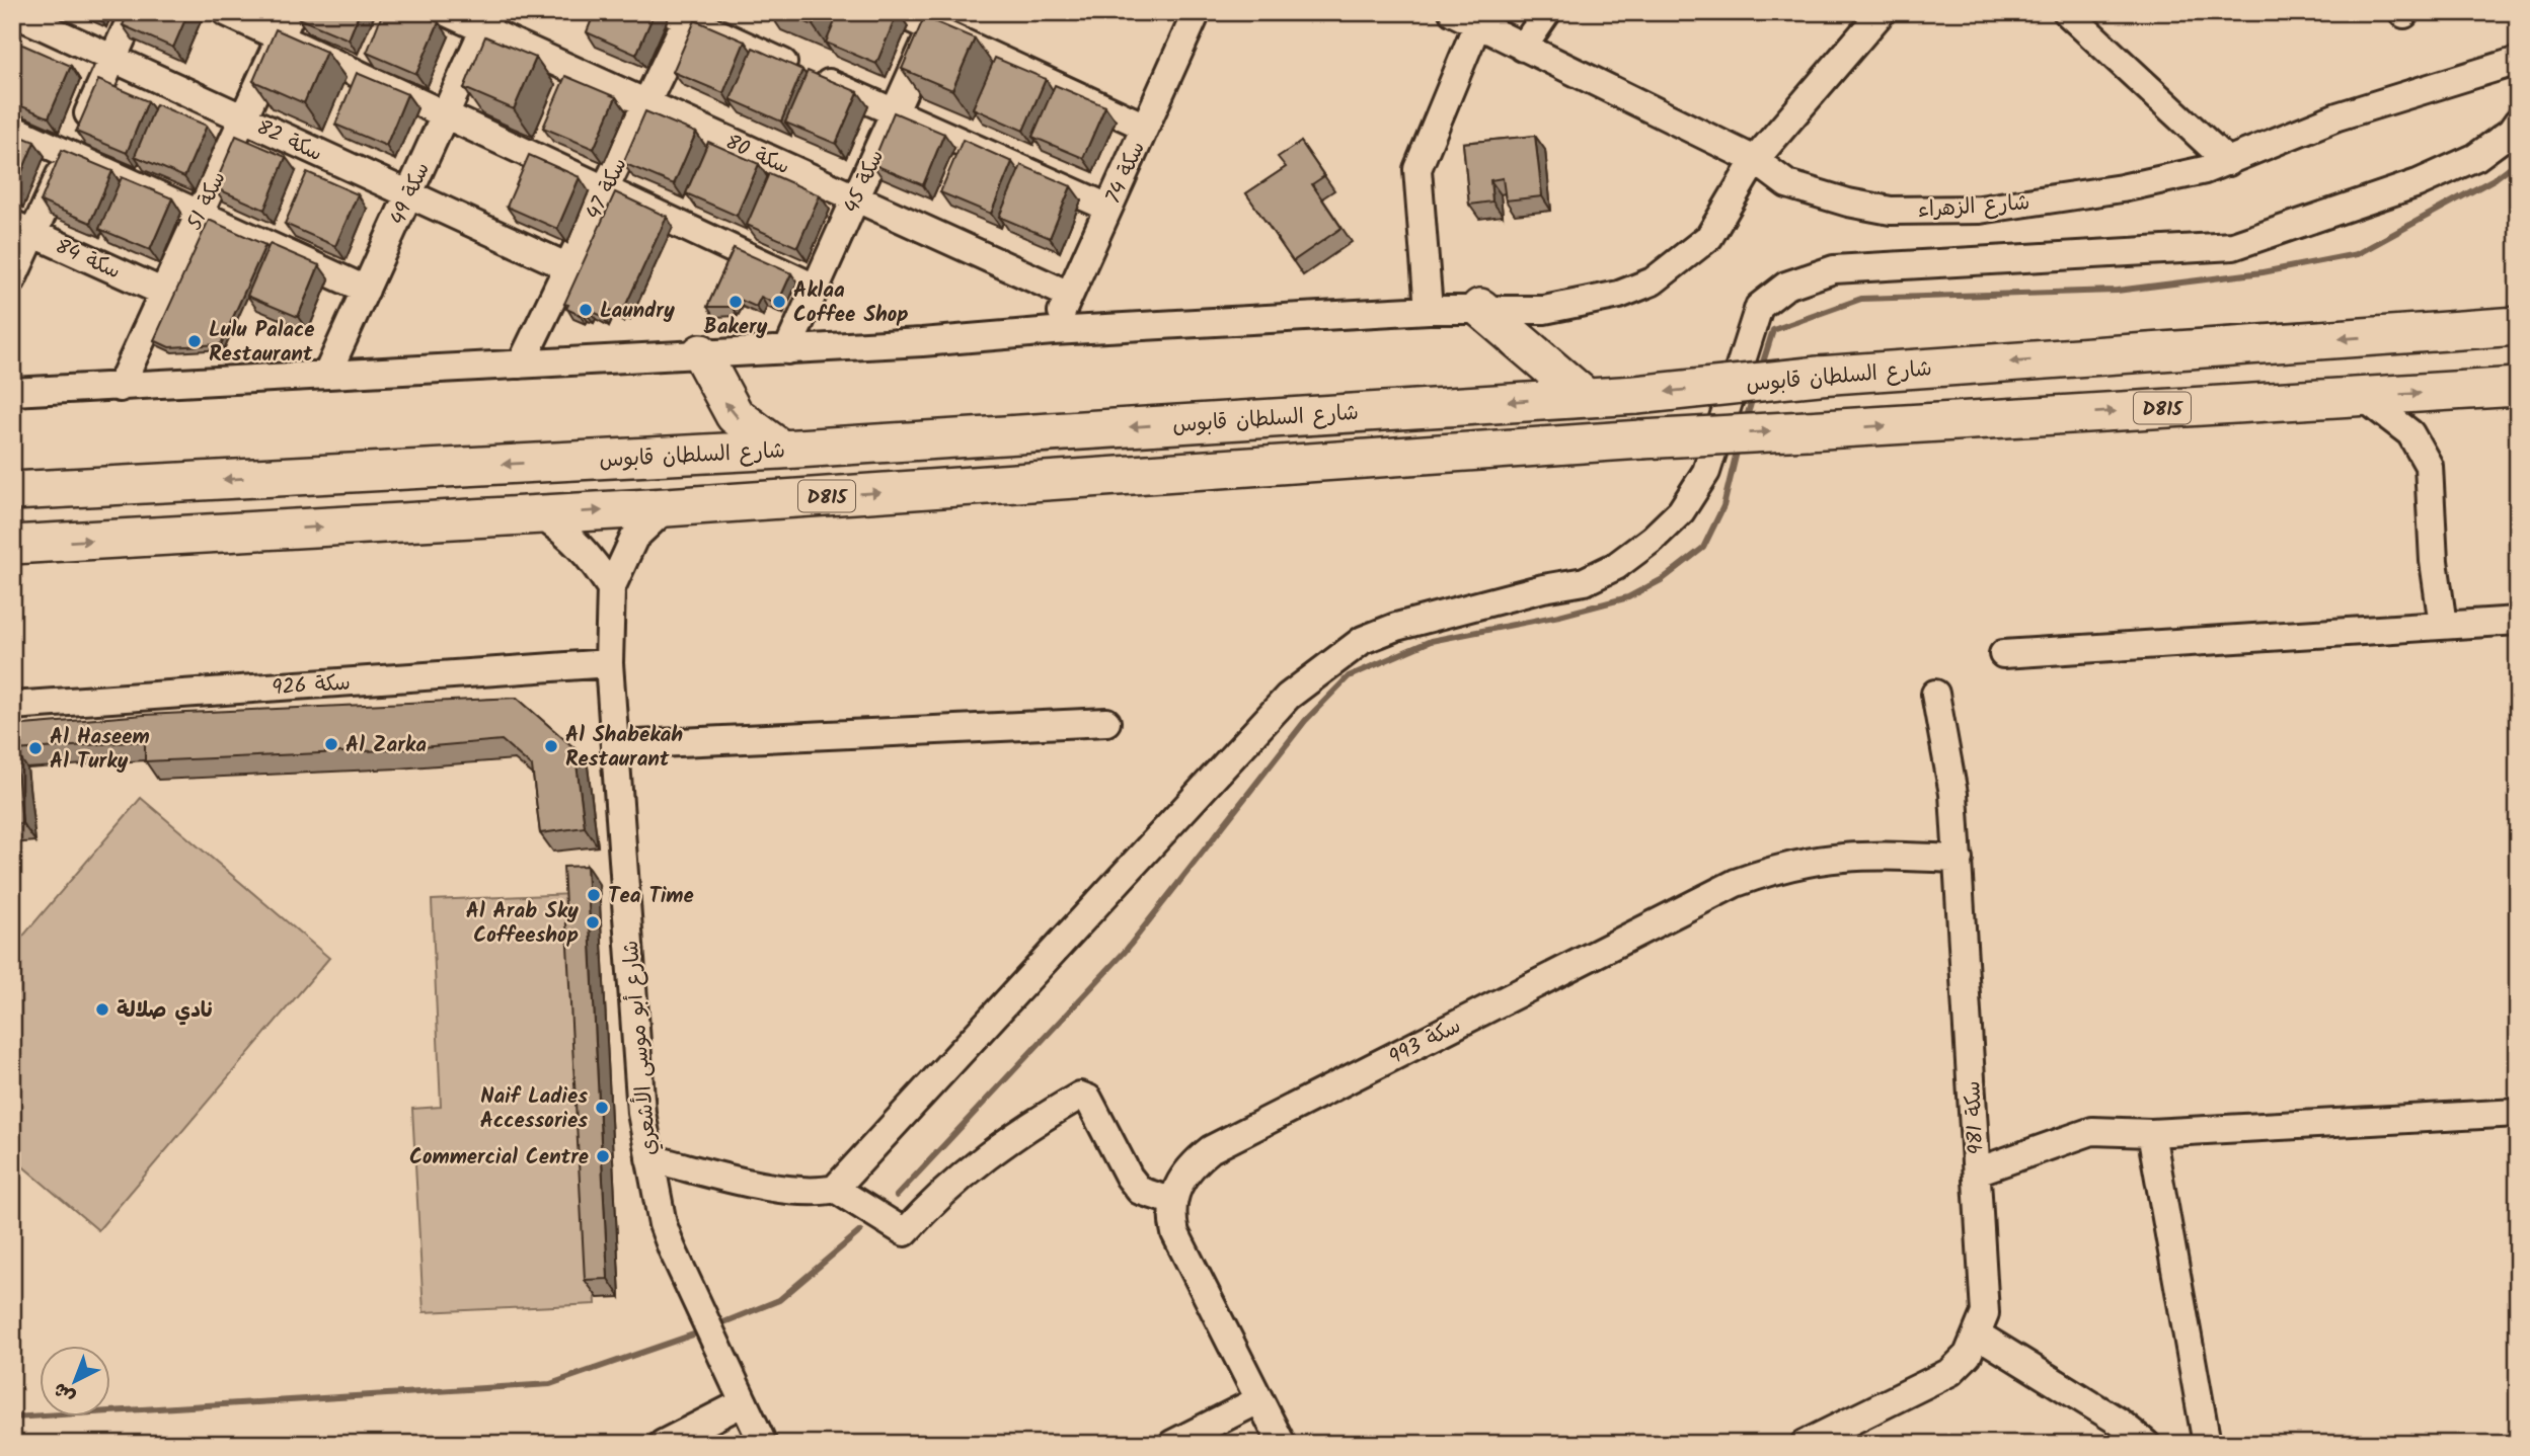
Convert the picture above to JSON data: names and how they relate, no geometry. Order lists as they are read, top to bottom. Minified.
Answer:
{"streets":{"highway":["شارع السلطان قابوس","D815"],"street":["سكة 82","سكة 80","سكة 74","سكة 45","سكة 47","سكة 49","سكة 51","شارع الزهراء","سكة 84","سكة 926","سكة 993","شارع أبو موسى الأشعري","سكة 981"]},"crossings":[["سكة 82","سكة 47"],["سكة 82","سكة 49"],["سكة 82","سكة 51"],["سكة 80","سكة 74"],["سكة 80","سكة 45"],["سكة 80","سكة 47"],["سكة 80","سكة 49"],["سكة 51","سكة 84"],["D815","شارع أبو موسى الأشعري"],["سكة 926","شارع أبو موسى الأشعري"],["سكة 993","سكة 981"]],"places":["Bakery","Aklaa Coffee Shop","Laundry","Lulu Palace Restaurant","Al Zarka","Al Shabekah Restaurant","Al Haseem Al Turky","Tea Time","Al Arab Sky Coffeeshop","نادي صلالة","Naif Ladies Accessories","Commercial Centre"],"north":"bottom left"}
